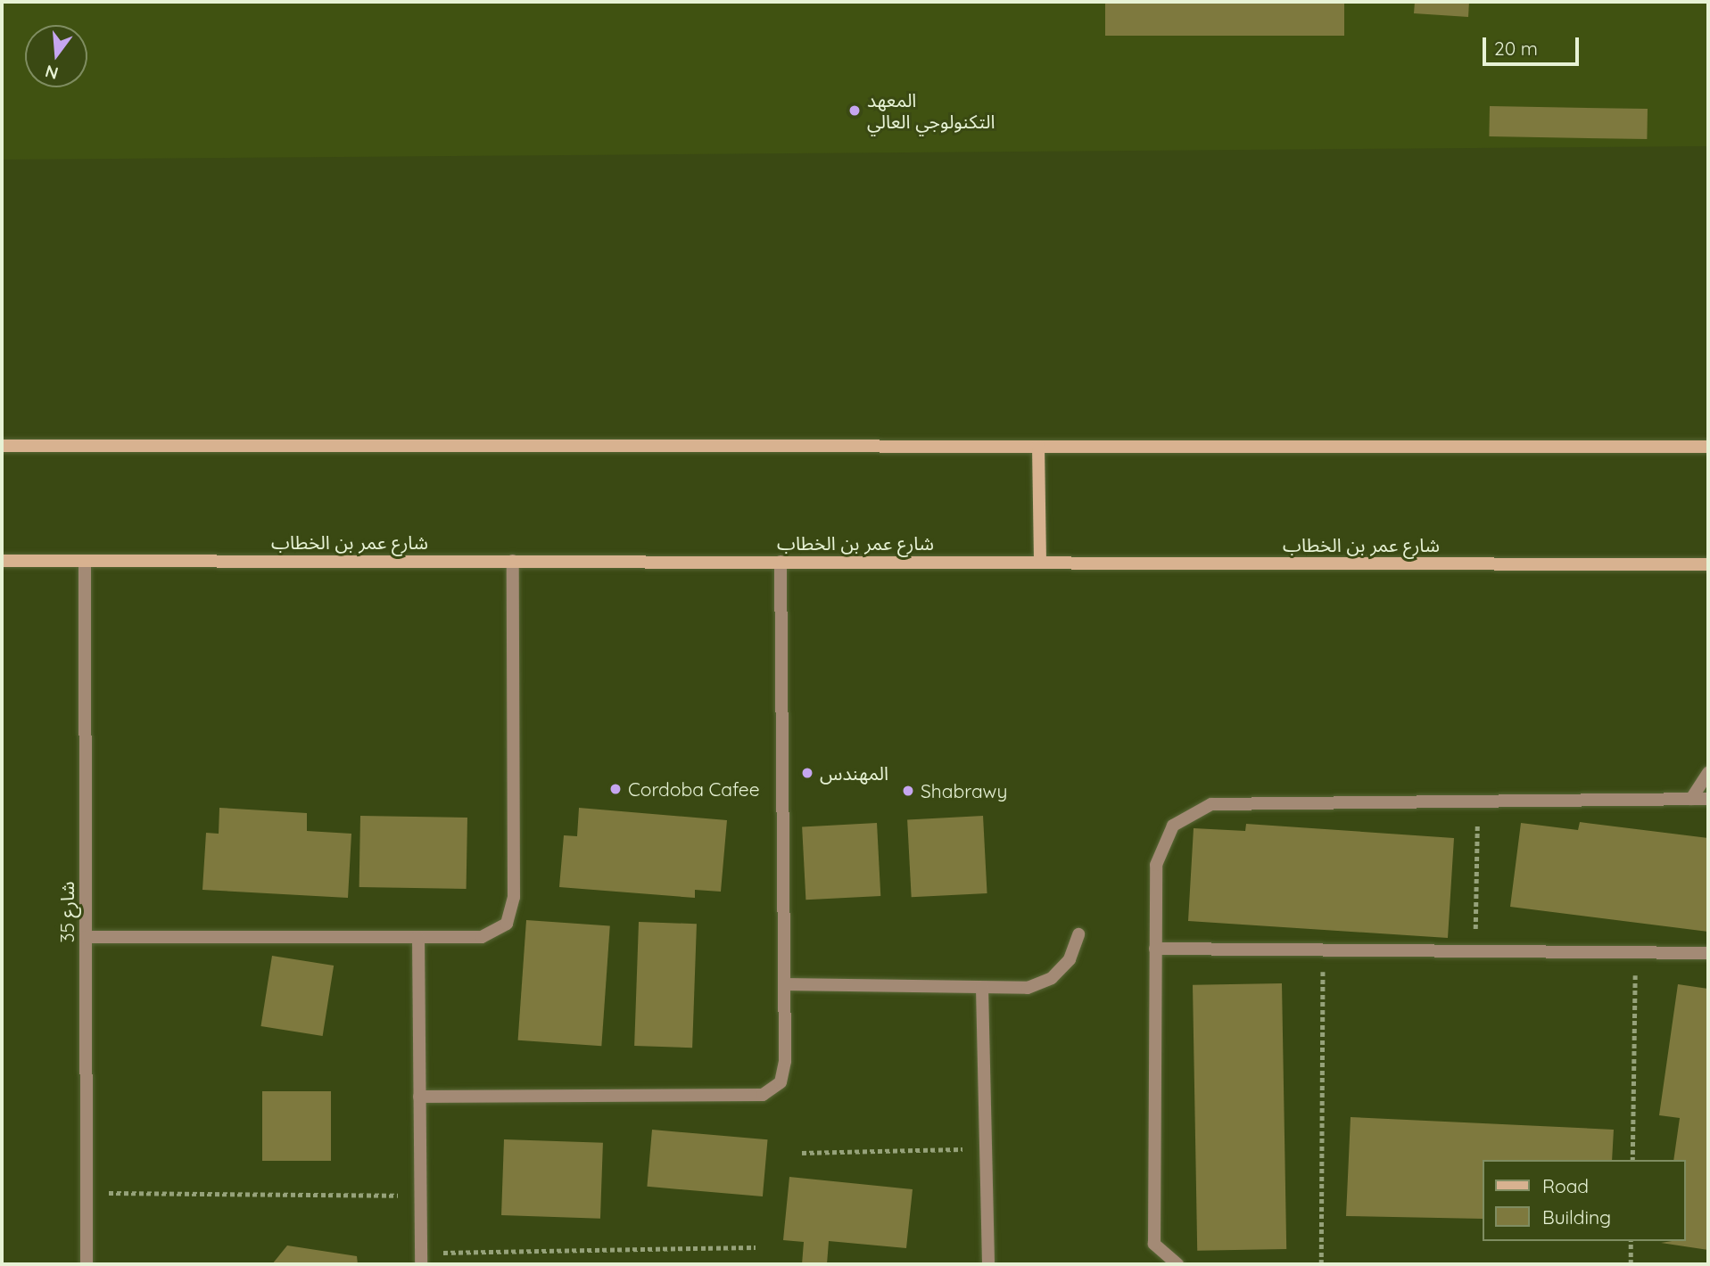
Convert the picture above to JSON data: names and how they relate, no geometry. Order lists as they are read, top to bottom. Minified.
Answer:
{"streets":{"street":["شارع عمر بن الخطاب","شارع 35"]},"crossings":[["شارع عمر بن الخطاب","شارع 35"]],"places":["المعهد التكنولوجي العالي","المهندس","Cordoba Cafee","Shabrawy"],"legend":["Road","Building"],"scale_bar":"20 m","north":"bottom"}
